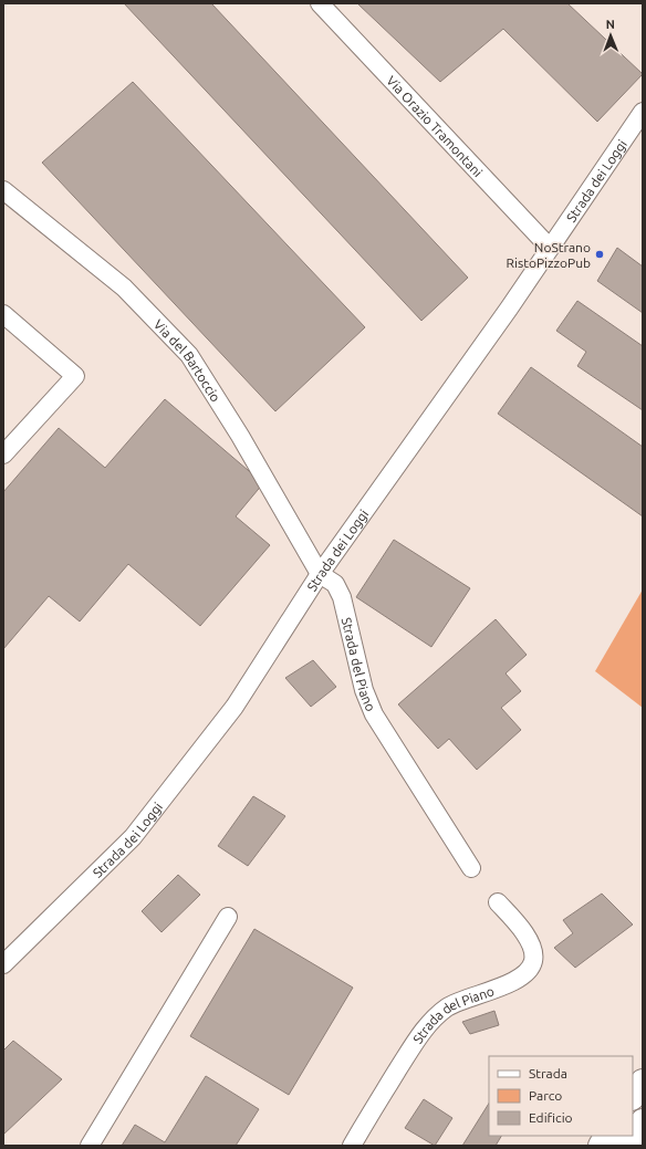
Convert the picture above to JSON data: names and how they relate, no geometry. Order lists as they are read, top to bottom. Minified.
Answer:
{"streets":{"street":["Via Orazio Tramontani","Strada dei Loggi","Via del Bartoccio","Strada del Piano"]},"crossings":[["Via Orazio Tramontani","Strada dei Loggi"],["Strada dei Loggi","Via del Bartoccio"],["Strada dei Loggi","Strada del Piano"],["Via del Bartoccio","Strada del Piano"]],"places":["NoStrano RistoPizzoPub"],"legend":["Strada","Parco","Edificio"],"north":"top"}
